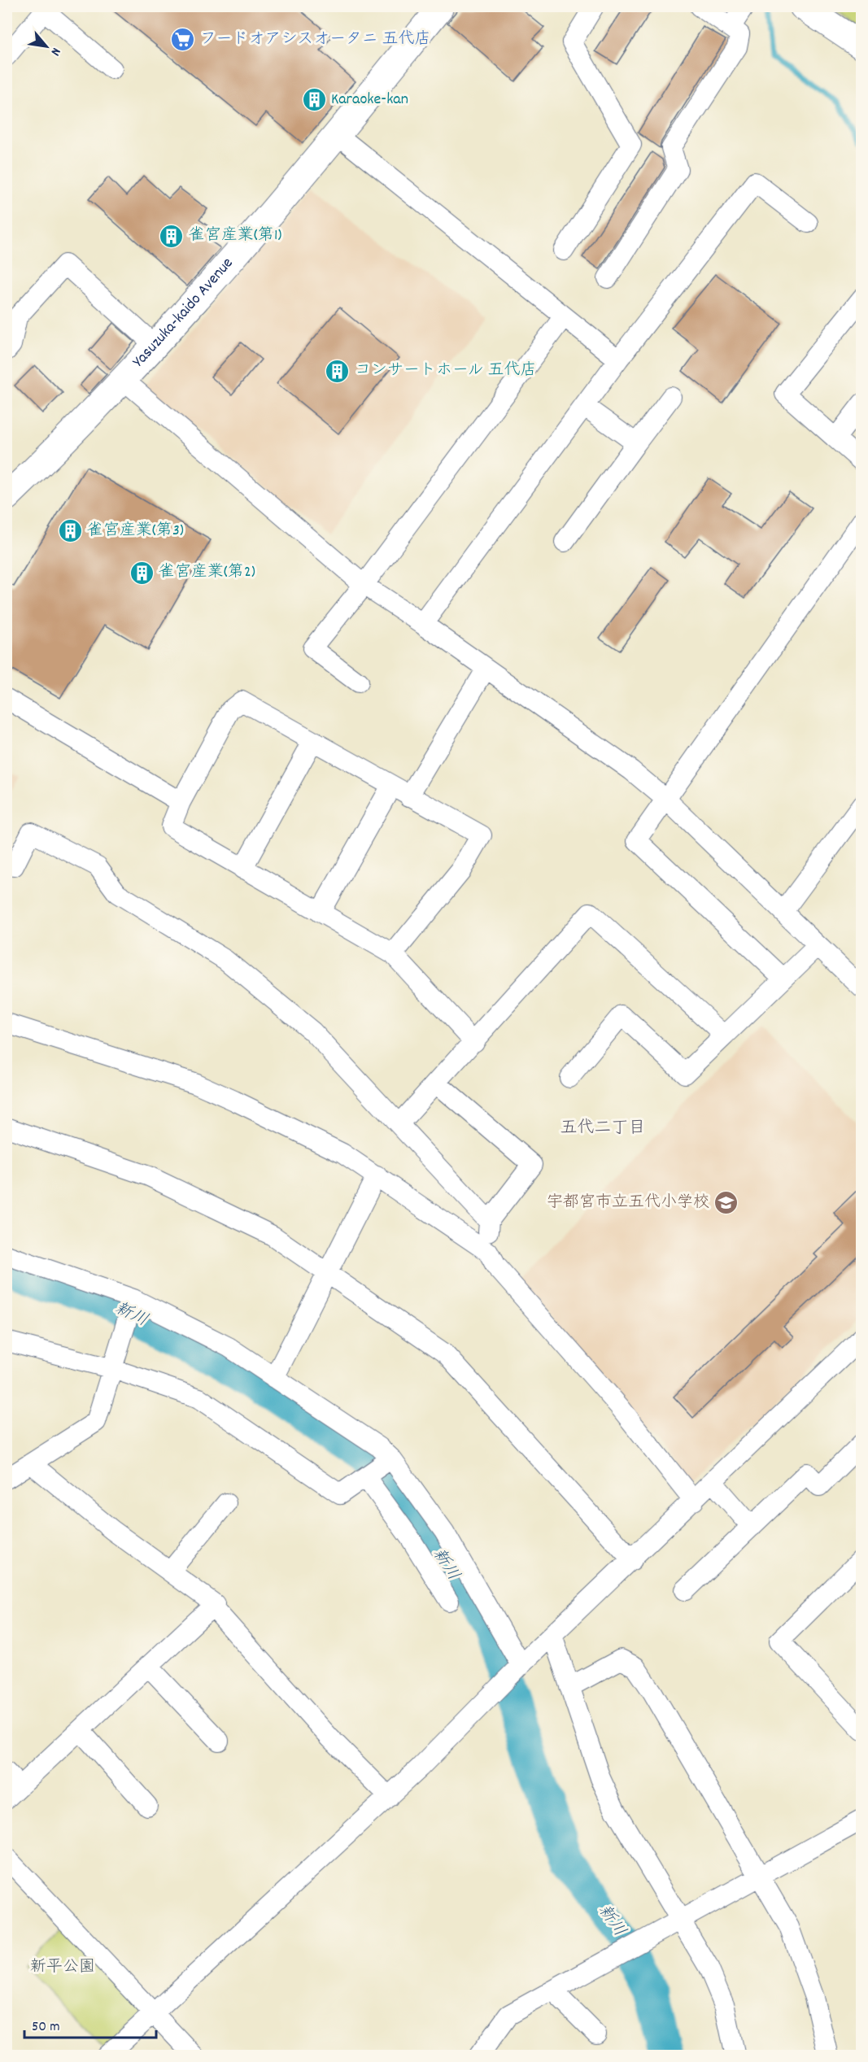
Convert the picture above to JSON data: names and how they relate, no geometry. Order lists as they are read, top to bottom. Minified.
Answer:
{"streets":{"main road":["Yasuzuka-kaido Avenue"]},"districts":["五代二丁目"],"water":["新川"],"parks":["新平公園"],"places":{"supermarket":["フードオアシスオータニ 五代店"],"building":["Karaoke-kan","雀宮産業(第1)","コンサートホール 五代店","雀宮産業(第3)","雀宮産業(第2)"],"school or university":["宇都宮市立五代小学校"]},"scale_bar":"50 m","north":"bottom right"}
